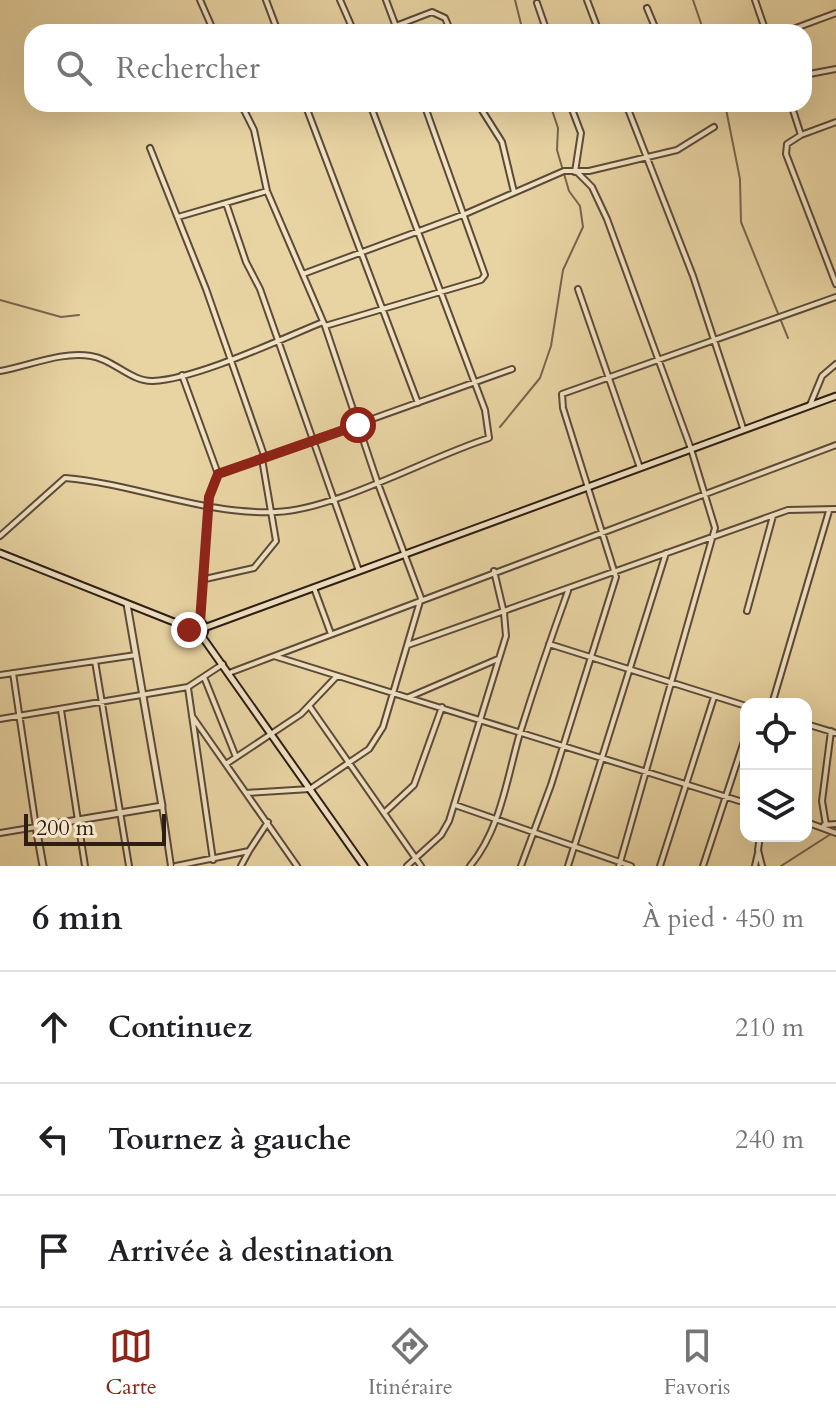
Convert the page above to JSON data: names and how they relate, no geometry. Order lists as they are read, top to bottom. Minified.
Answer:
{"scale_bar":"200 m","page":{"search":"Rechercher","scale":"200 m","heading":["6 min","À pied · 450 m"],"list":[["Continuez","210 m"],["Tournez à gauche","240 m"],"Arrivée à destination"],"nav":["Carte","Itinéraire","Favoris"]}}
